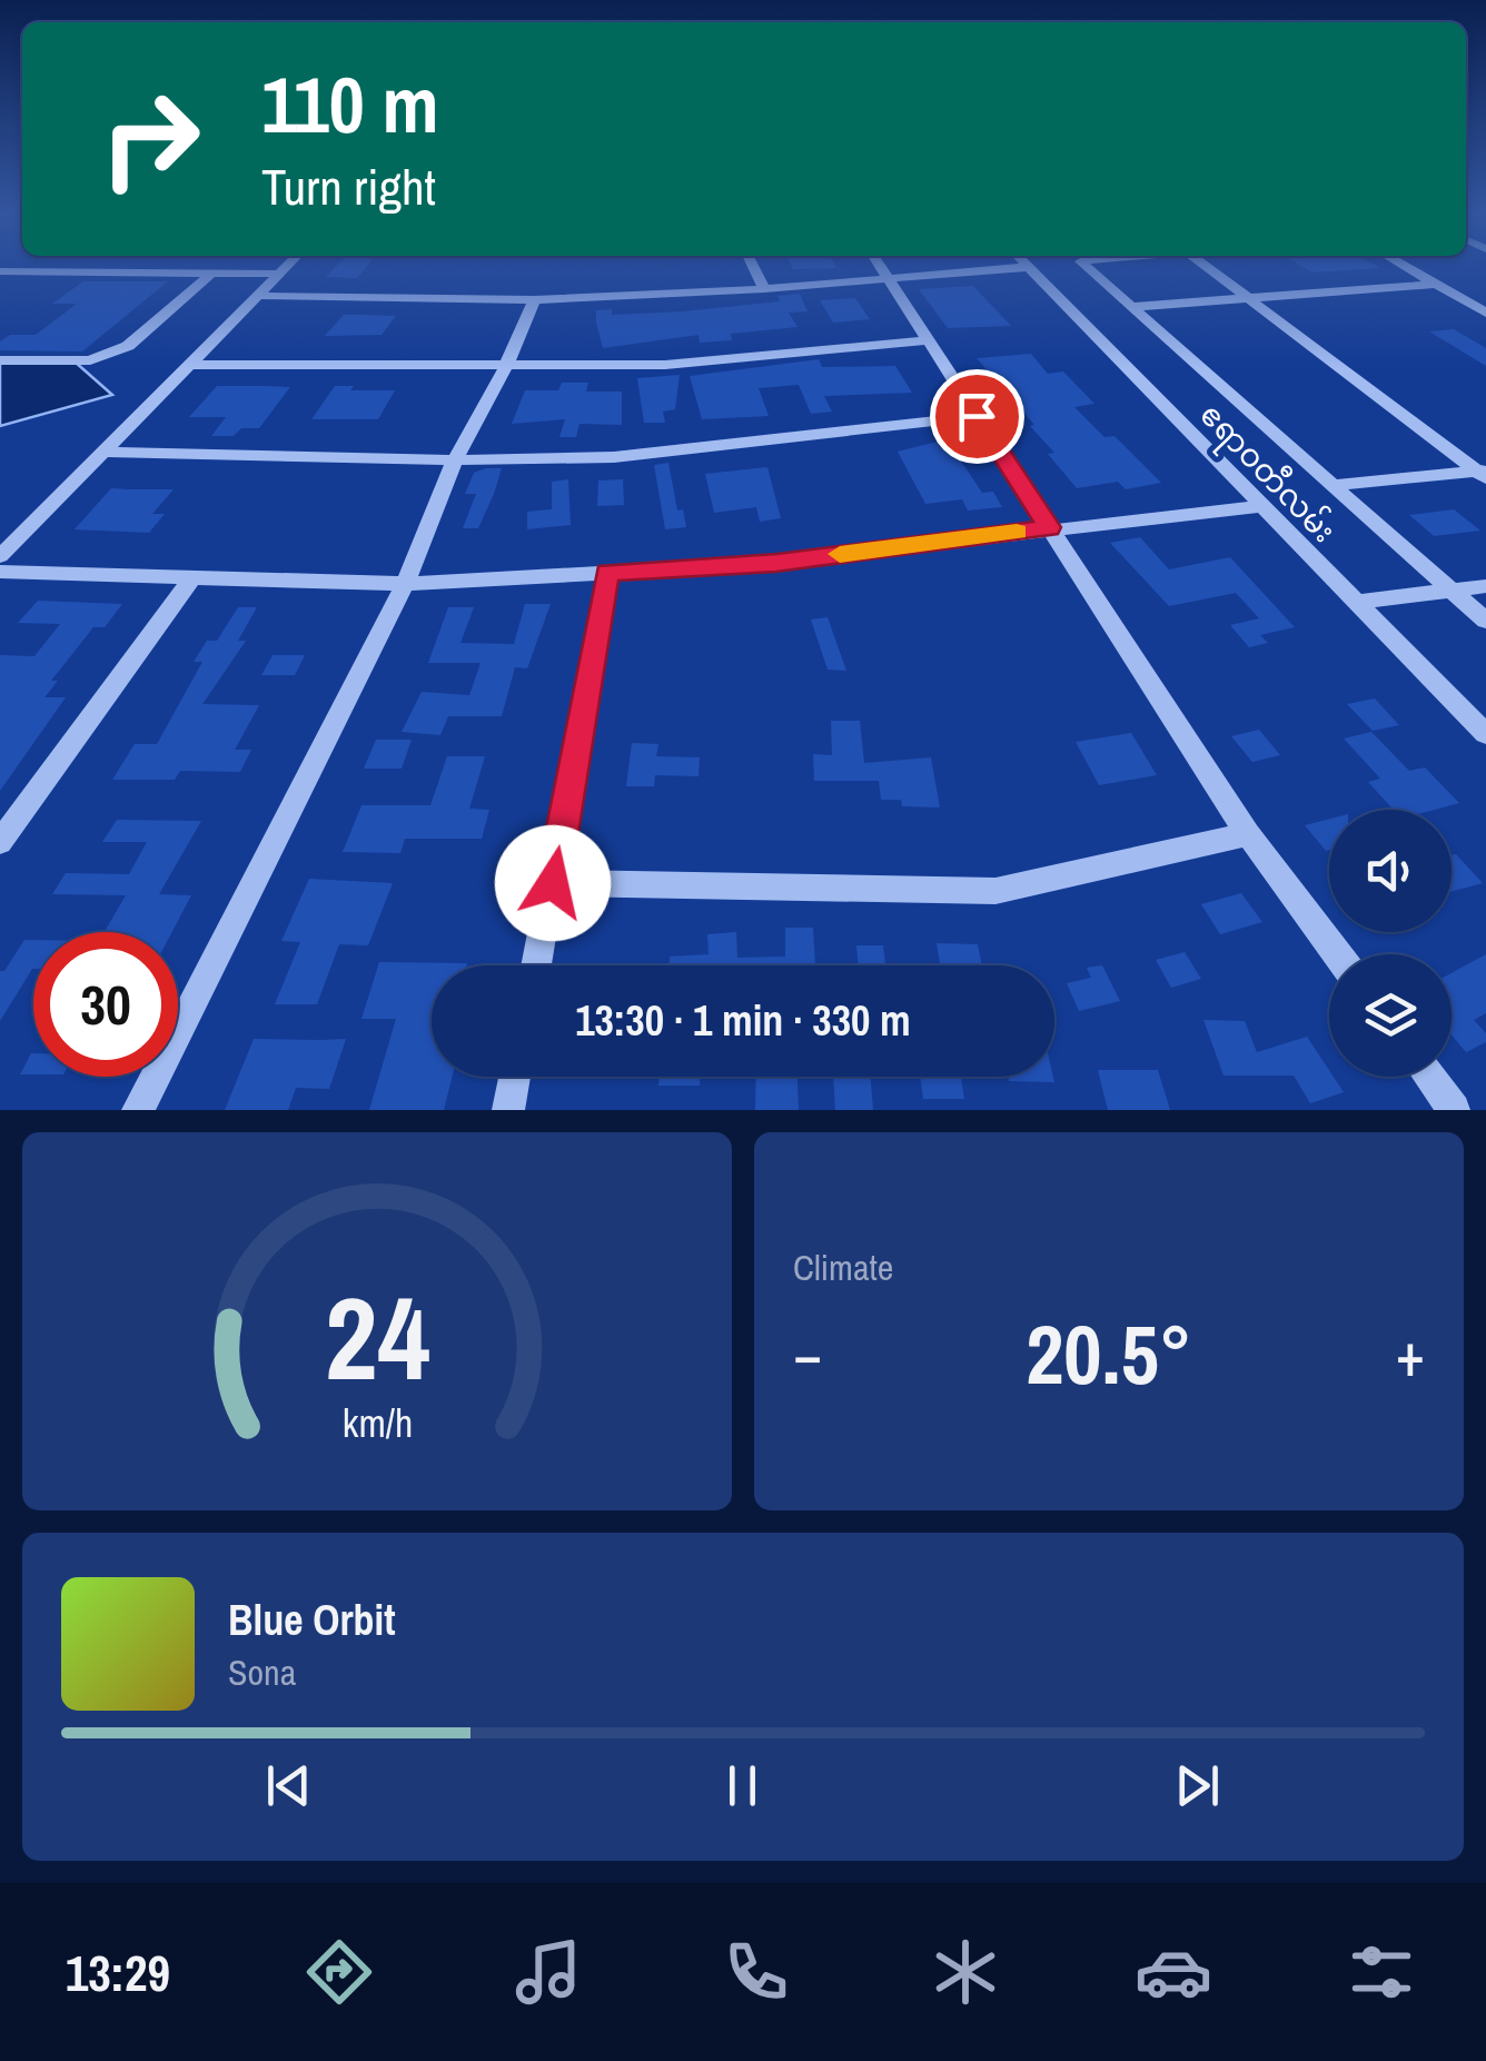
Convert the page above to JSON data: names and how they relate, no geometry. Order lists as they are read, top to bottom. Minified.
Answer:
{"streets":{"street":["ဧရာဝတီလမ်း"]},"page":{"turn":["110 m","Turn right"],"limit":"30","trip":"13:30 · 1 min · 330 m","tile":"Climate","heat":["−","20.5°","+"],"song":["Blue Orbit","Sona"],"tabs":"13:29","gauge":["24","km/h"]}}
